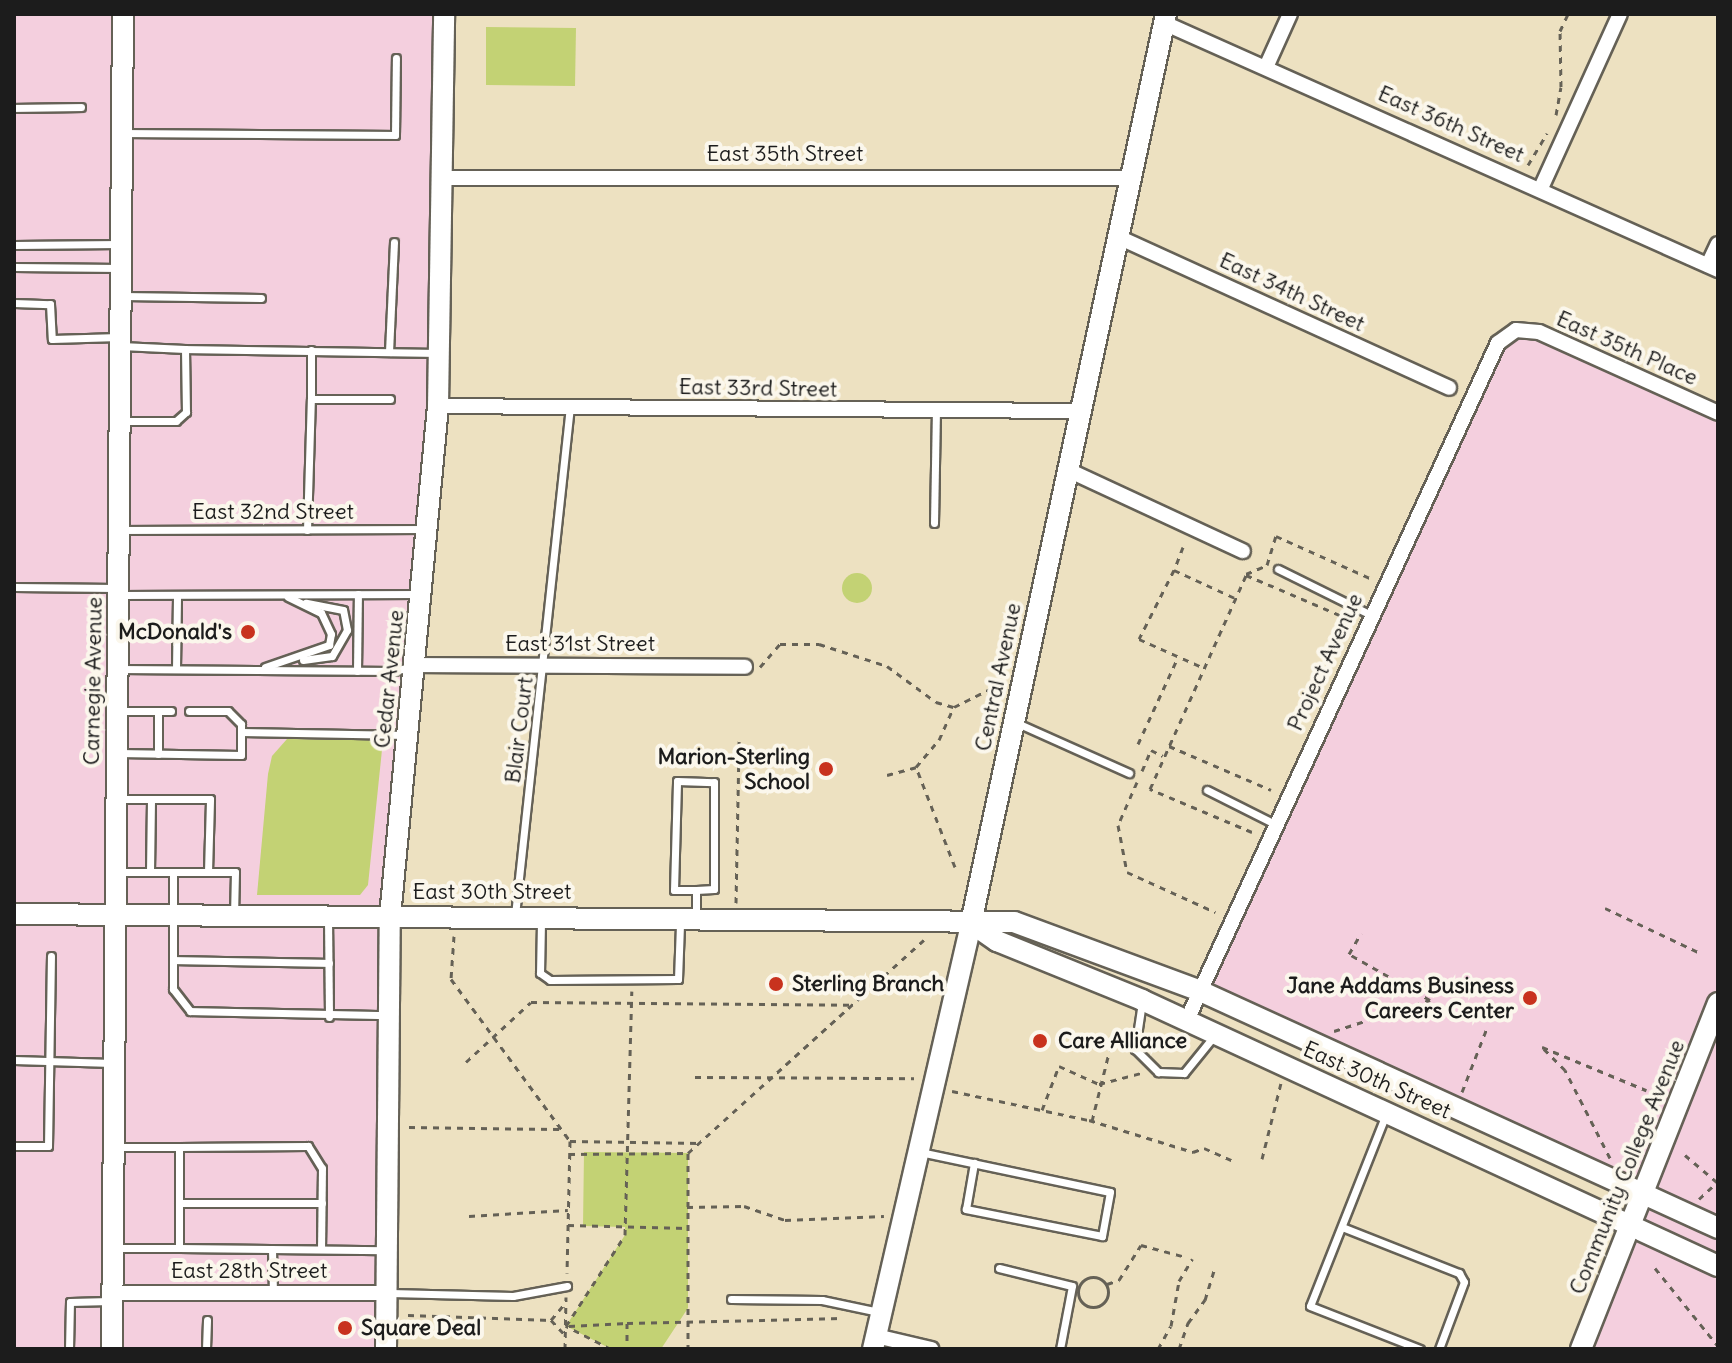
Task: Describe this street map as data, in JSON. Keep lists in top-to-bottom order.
{
  "streets": {
    "main road": [
      "Central Avenue",
      "Cedar Avenue",
      "Carnegie Avenue",
      "East 30th Street",
      "Community College Avenue"
    ],
    "street": [
      "East 36th Street",
      "East 35th Street",
      "East 34th Street",
      "East 35th Place",
      "East 33rd Street",
      "East 31st Street",
      "Project Avenue",
      "East 28th Street"
    ],
    "lane": ["East 32nd Street", "Blair Court"]
  },
  "crossings": [
    ["East 36th Street", "Central Avenue"],
    ["East 35th Street", "Central Avenue"],
    ["East 35th Street", "Cedar Avenue"],
    ["East 34th Street", "Central Avenue"],
    ["East 35th Place", "Project Avenue"],
    ["East 33rd Street", "Central Avenue"],
    ["East 33rd Street", "Cedar Avenue"],
    ["East 33rd Street", "Blair Court"],
    ["East 32nd Street", "Cedar Avenue"],
    ["East 32nd Street", "Carnegie Avenue"],
    ["East 31st Street", "Cedar Avenue"],
    ["East 31st Street", "Blair Court"],
    ["Project Avenue", "East 30th Street"],
    ["Central Avenue", "East 30th Street"],
    ["Cedar Avenue", "East 30th Street"],
    ["Cedar Avenue", "East 28th Street"],
    ["Carnegie Avenue", "East 30th Street"],
    ["Carnegie Avenue", "East 28th Street"],
    ["Blair Court", "East 30th Street"],
    ["East 30th Street", "Community College Avenue"]
  ],
  "places": [
    "McDonald's",
    "Marion-Sterling School",
    "Sterling Branch",
    "Jane Addams Business Careers Center",
    "Care Alliance",
    "Square Deal"
  ]
}
